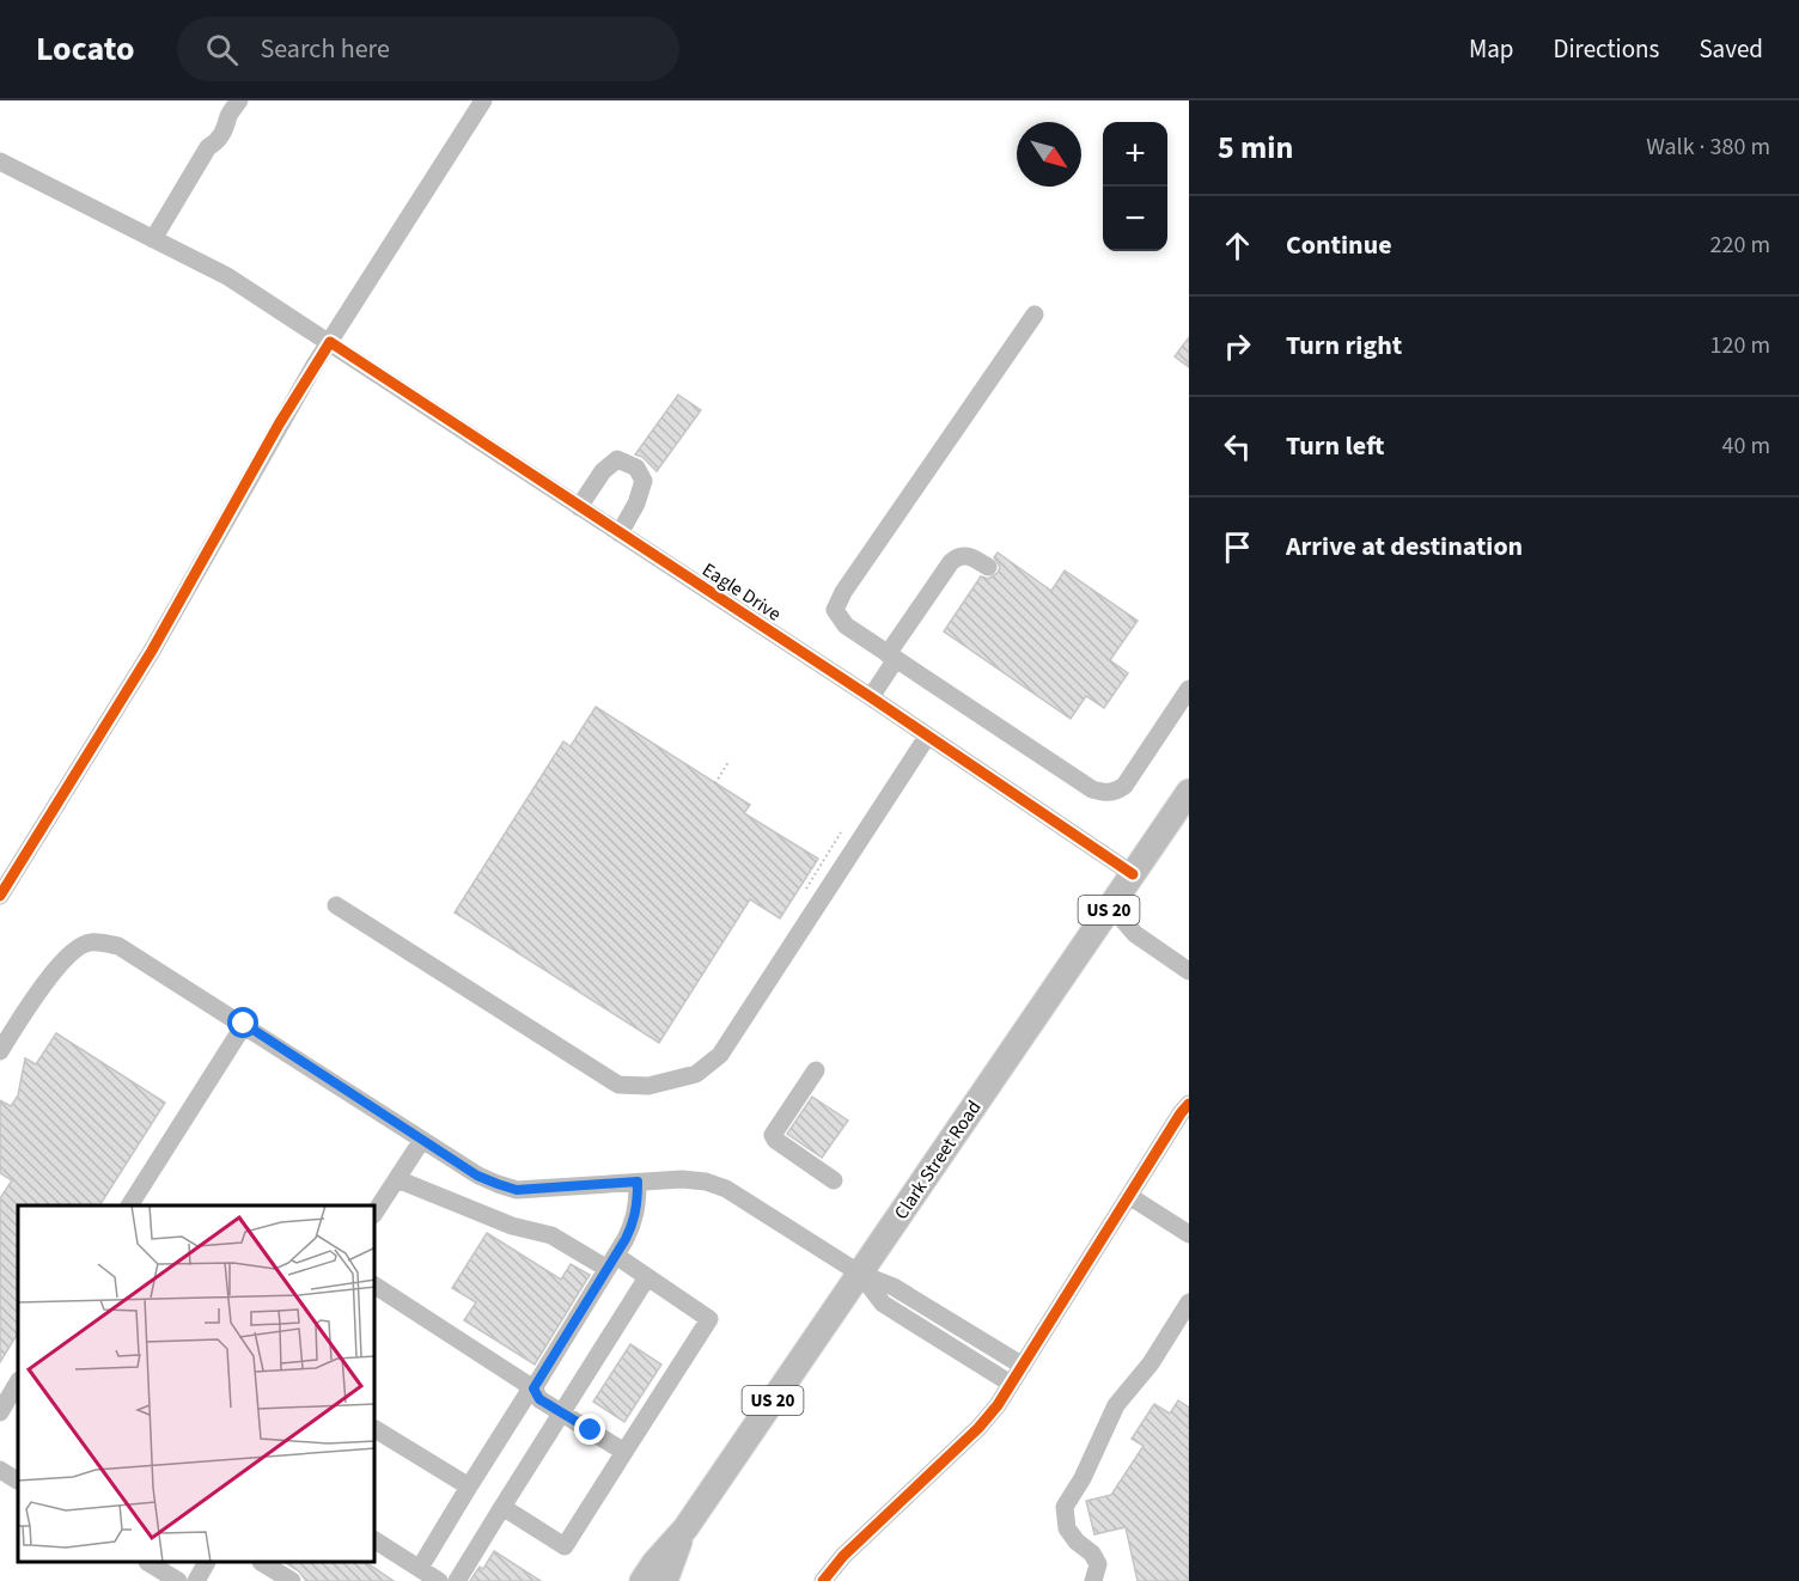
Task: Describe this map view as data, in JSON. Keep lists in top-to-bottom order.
{
  "streets": {
    "highway": ["US 20", "Clark Street Road"],
    "street": ["Eagle Drive"]
  },
  "crossings": [
    ["Eagle Drive", "Clark Street Road"]
  ],
  "north": "bottom right",
  "page": {
    "header": "Locato",
    "search": "Search here",
    "nav": ["Map", "Directions", "Saved"],
    "heading": ["5 min", "Walk · 380 m"],
    "map_buttons": ["+", "−"],
    "list": [
      ["Continue", "220 m"],
      ["Turn right", "120 m"],
      ["Turn left", "40 m"],
      "Arrive at destination"
    ]
  }
}
